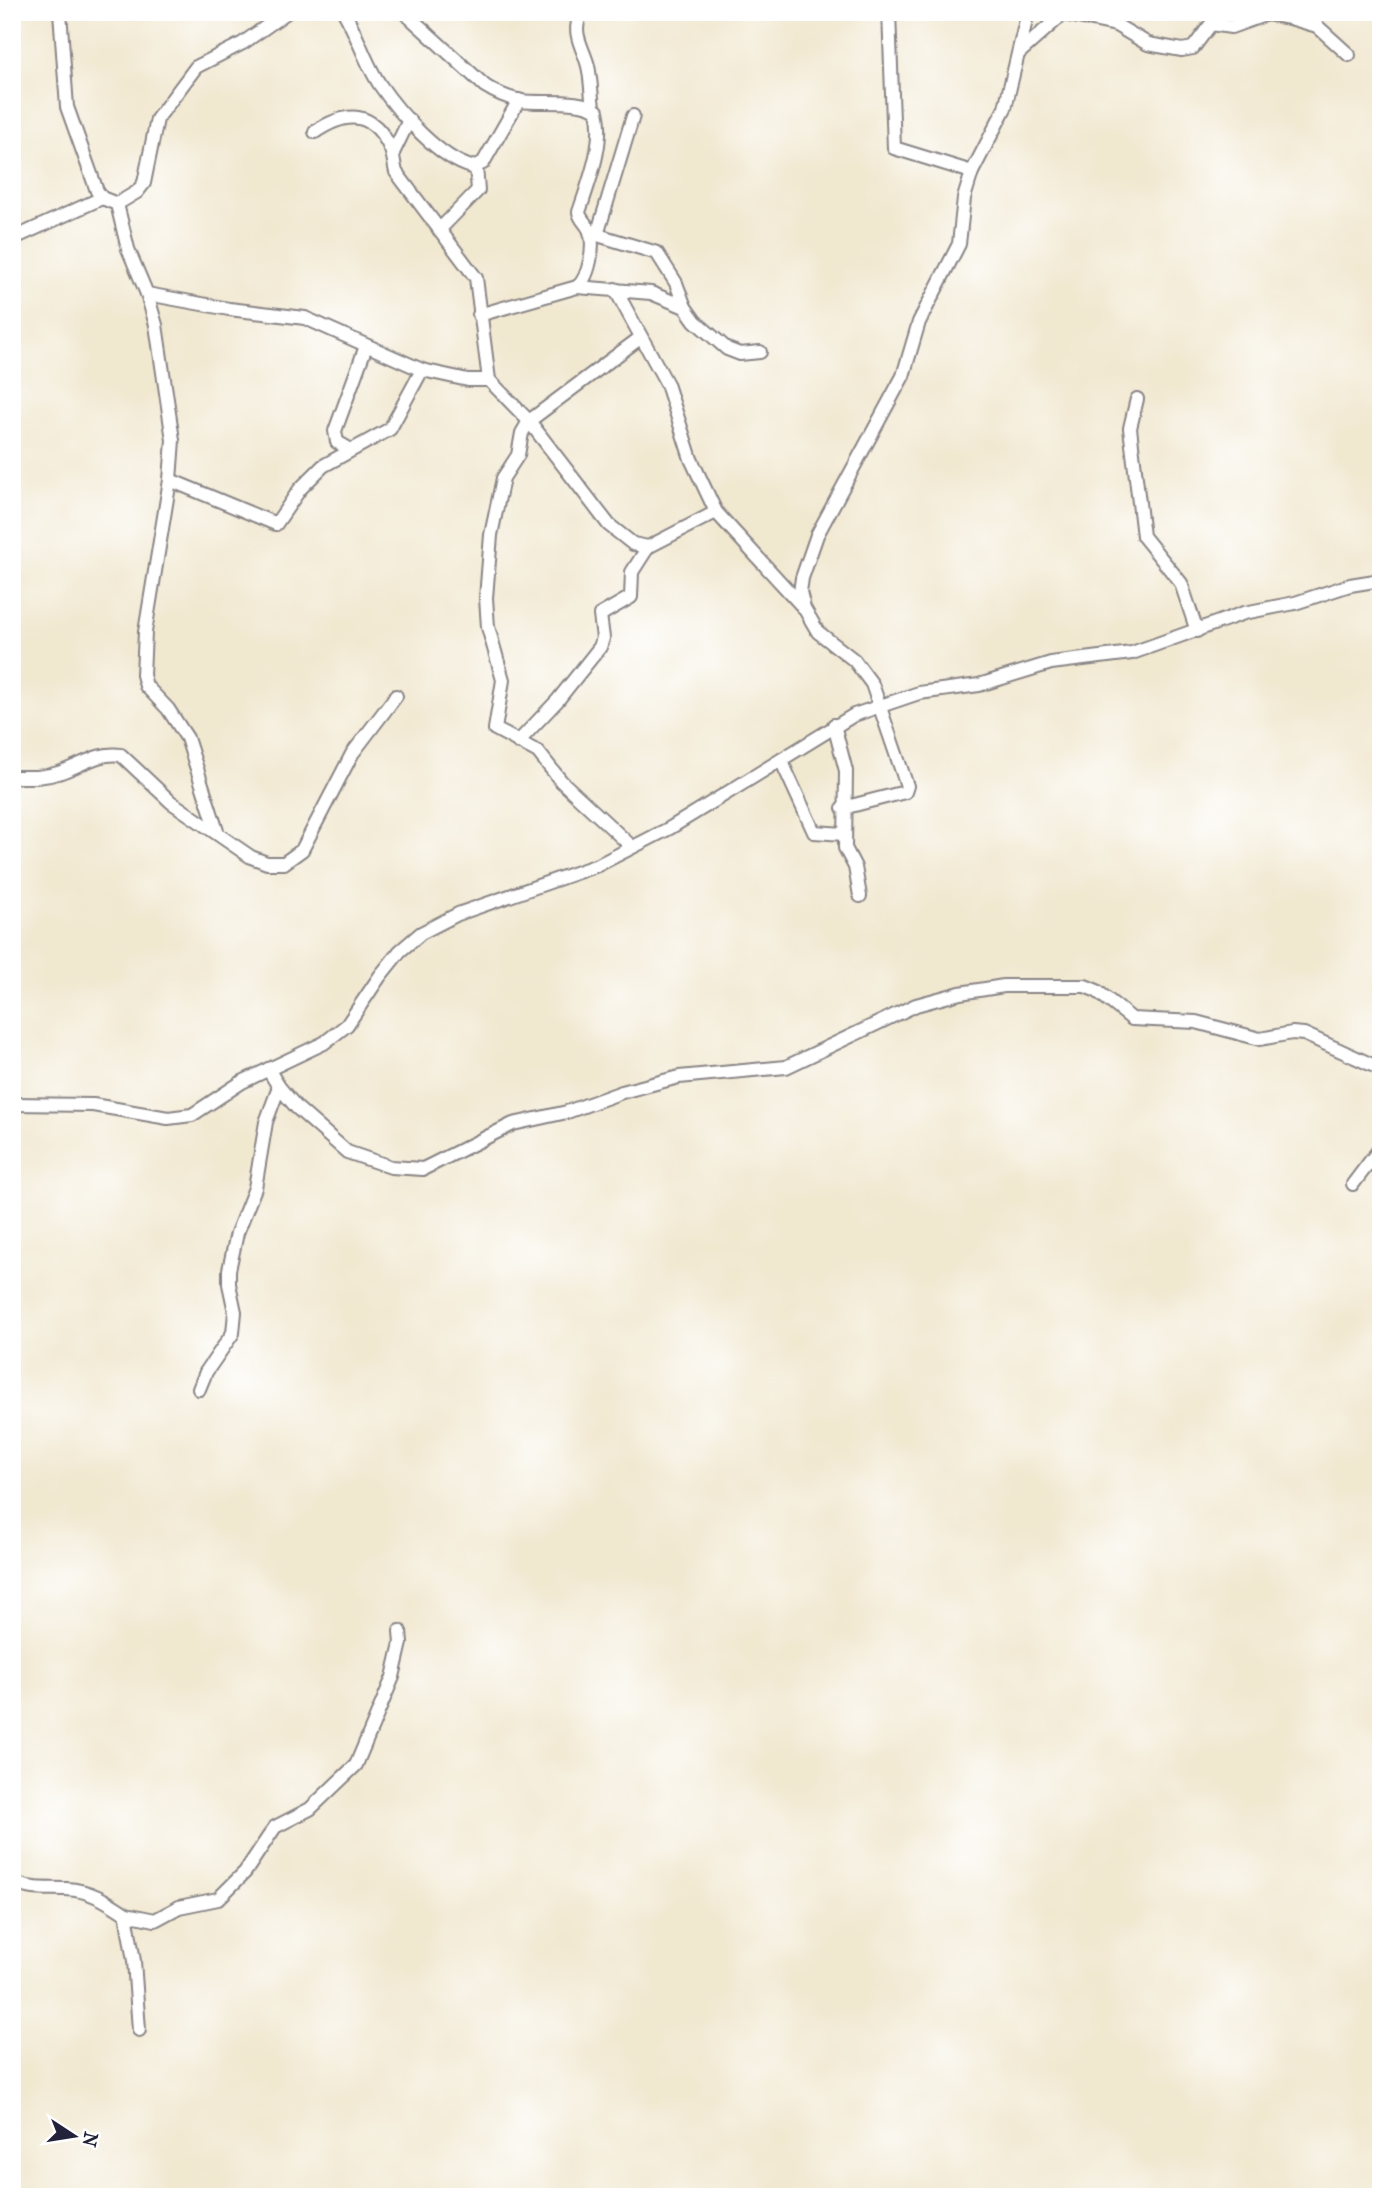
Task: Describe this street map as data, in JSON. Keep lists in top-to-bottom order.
{
  "north": "right"
}
